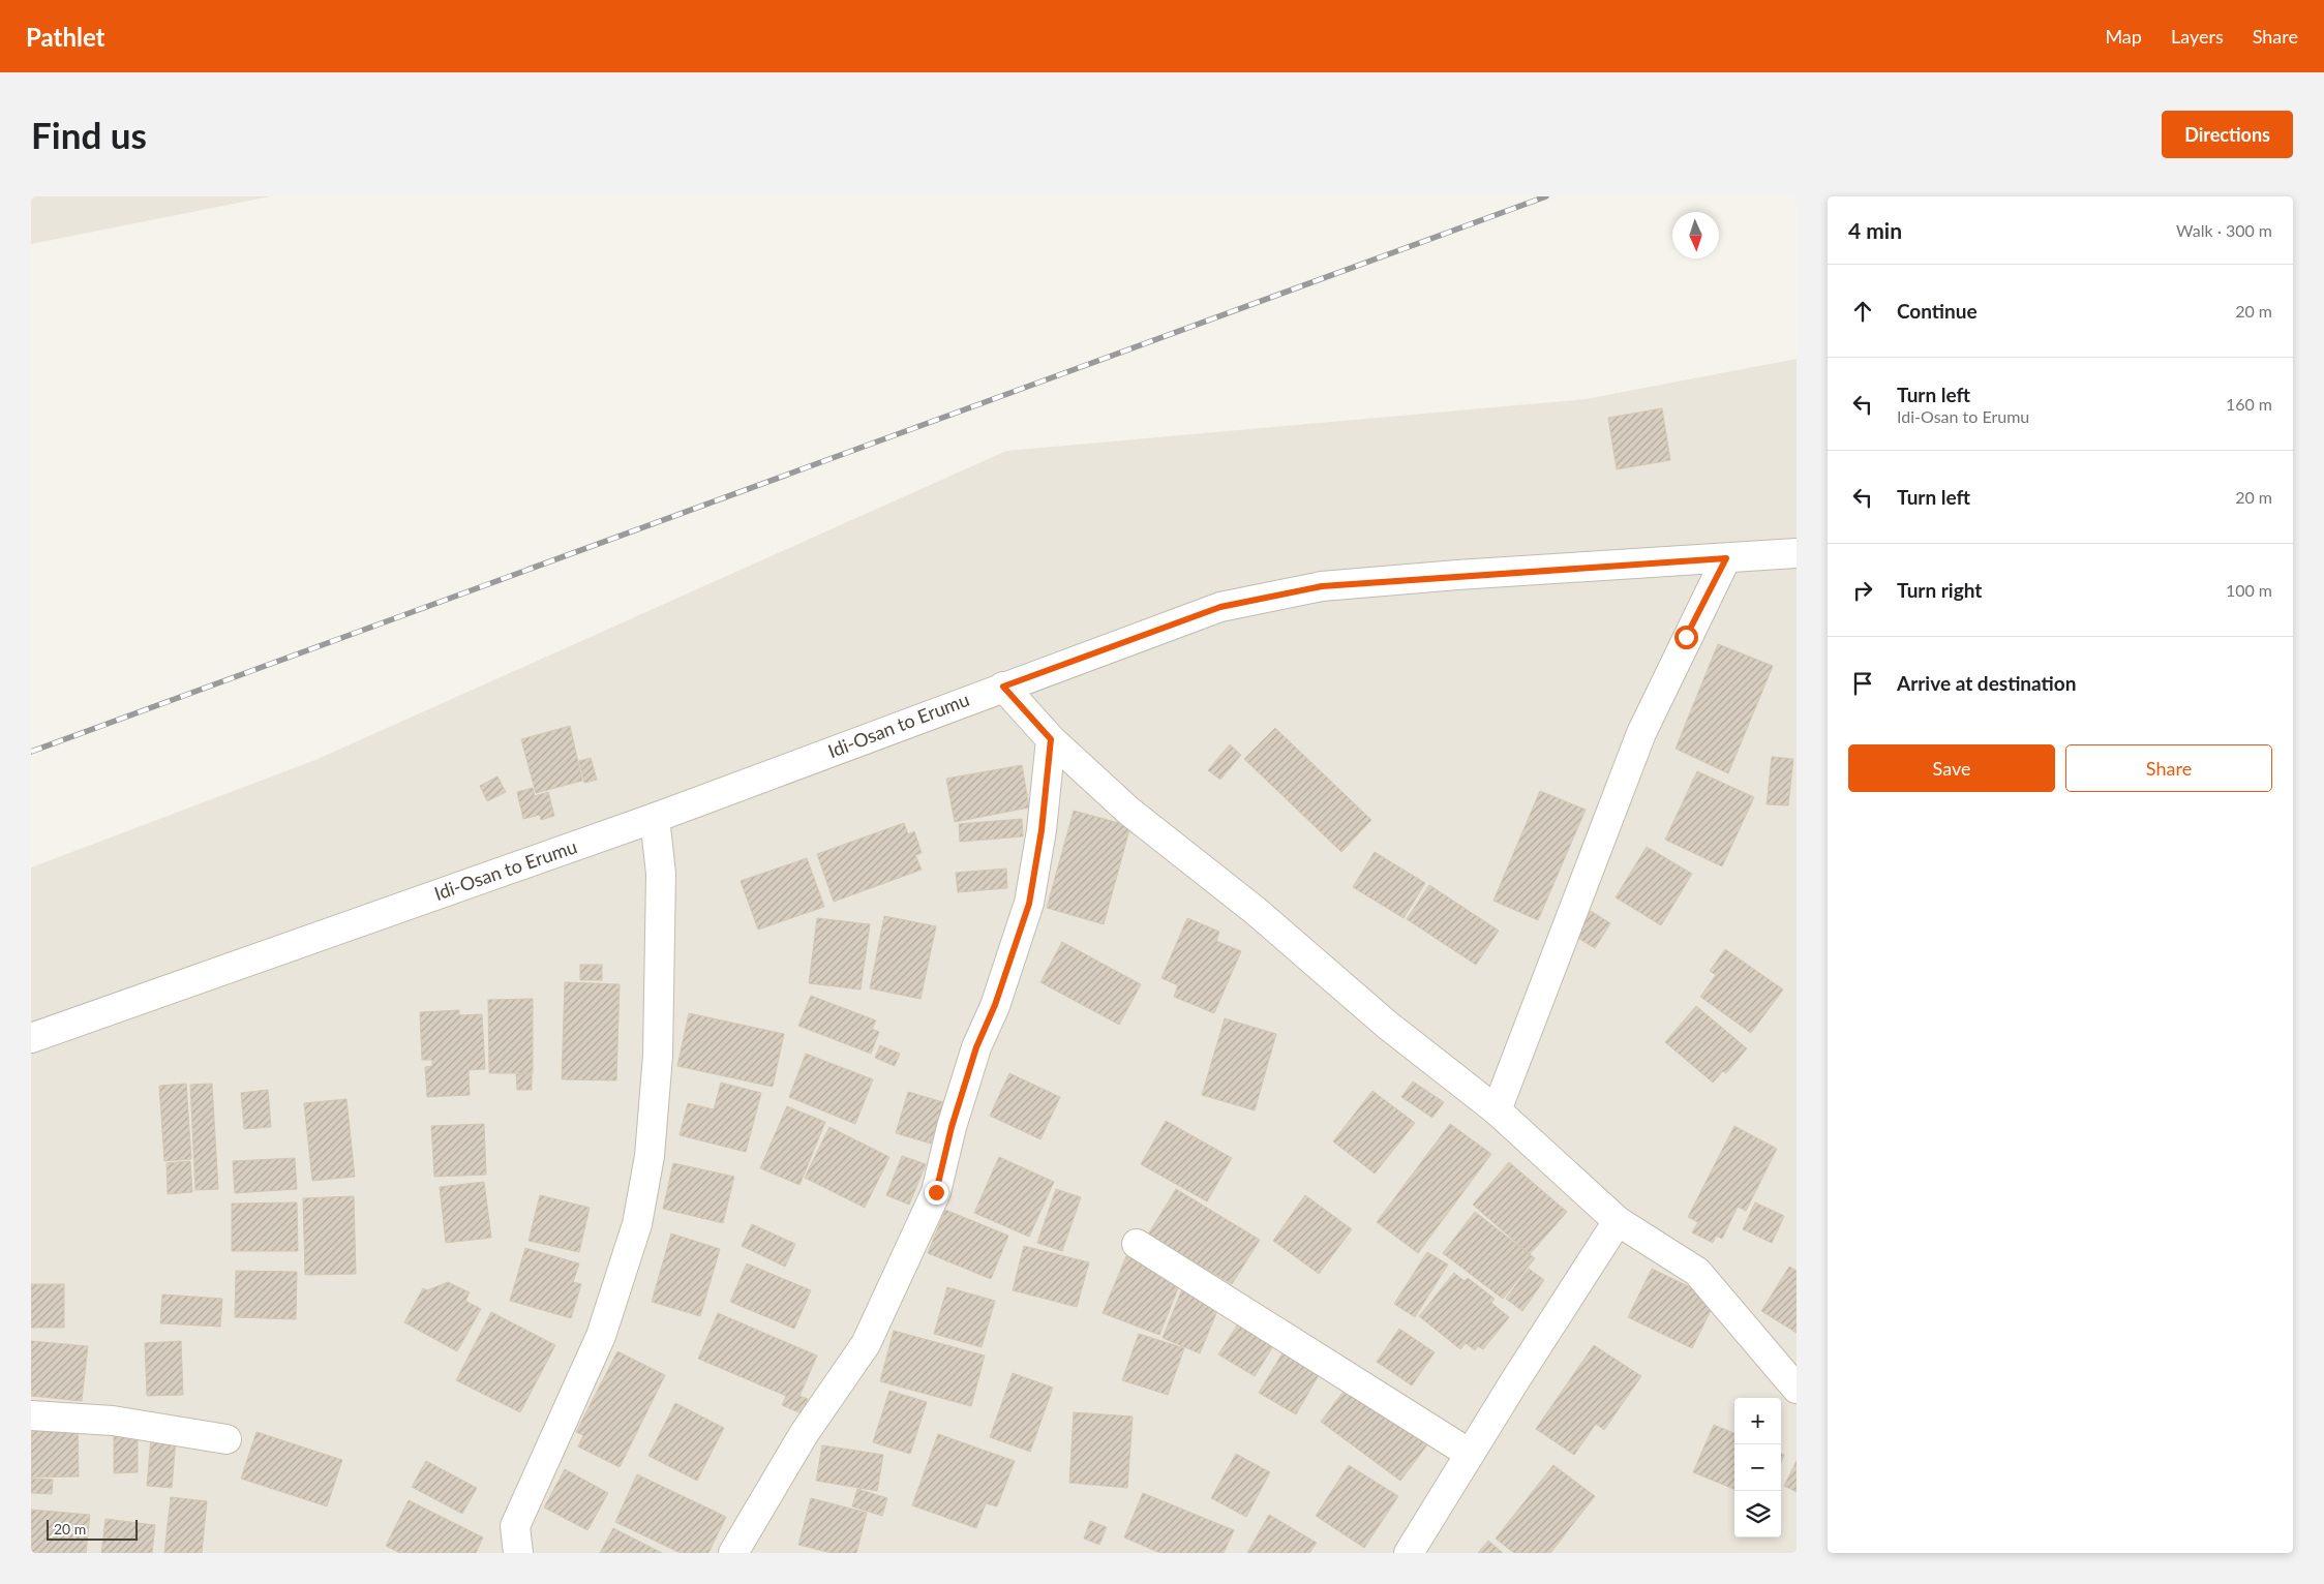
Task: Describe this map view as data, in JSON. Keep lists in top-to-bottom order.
{
  "streets": {
    "street": ["Idi-Osan to Erumu"]
  },
  "scale_bar": "20 m",
  "north": "bottom",
  "page": {
    "header": "Pathlet",
    "nav": ["Map", "Layers", "Share"],
    "buttons": [
      "Directions",
      ["Save", "Share"]
    ],
    "title": "Find us",
    "heading": ["4 min", "Walk · 300 m"],
    "list": [
      ["Continue", "20 m"],
      ["Turn left", "Idi-Osan to Erumu", "160 m"],
      ["Turn left", "20 m"],
      ["Turn right", "100 m"],
      "Arrive at destination"
    ],
    "map_buttons": ["+", "−"],
    "scale": "20 m"
  }
}
